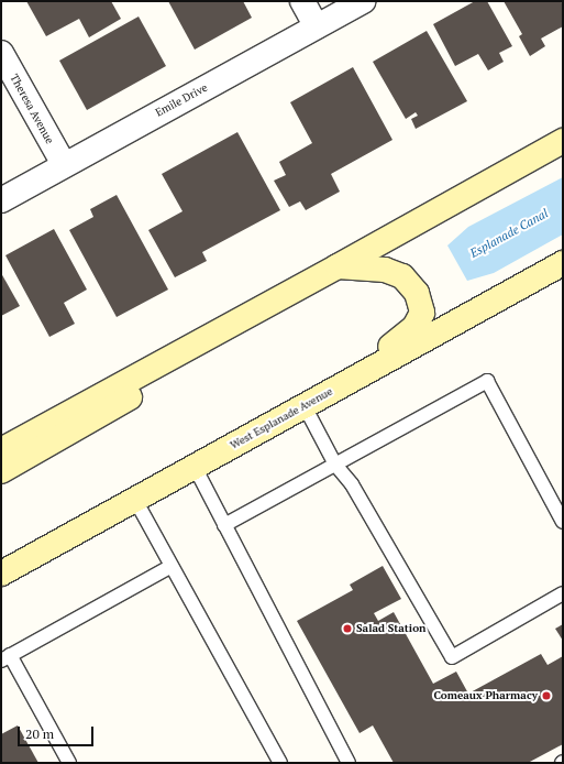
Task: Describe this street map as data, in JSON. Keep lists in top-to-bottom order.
{
  "streets": {
    "main road": ["West Esplanade Avenue"],
    "street": ["Emile Drive", "Theresa Avenue"]
  },
  "crossings": [
    ["Emile Drive", "Theresa Avenue"]
  ],
  "water": ["Esplanade Canal"],
  "places": ["Salad Station", "Comeaux Pharmacy"],
  "scale_bar": "20 m"
}
